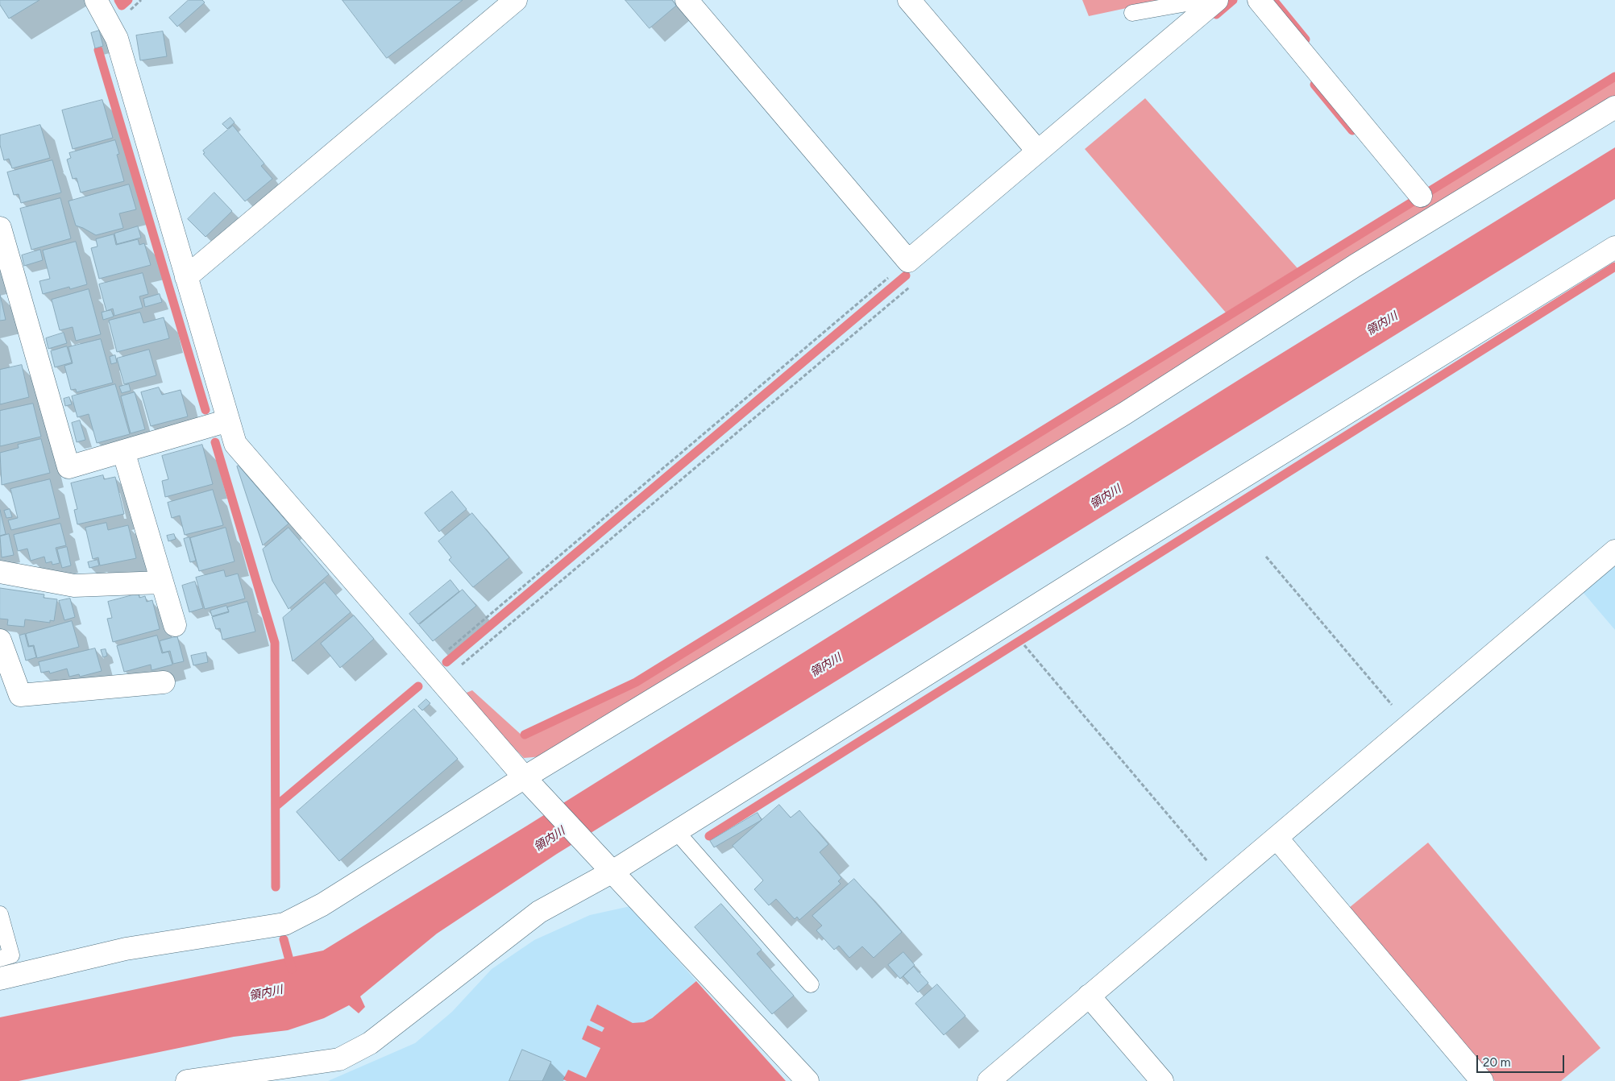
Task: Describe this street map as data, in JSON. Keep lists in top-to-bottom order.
{
  "water": ["領内川"],
  "scale_bar": "20 m"
}
